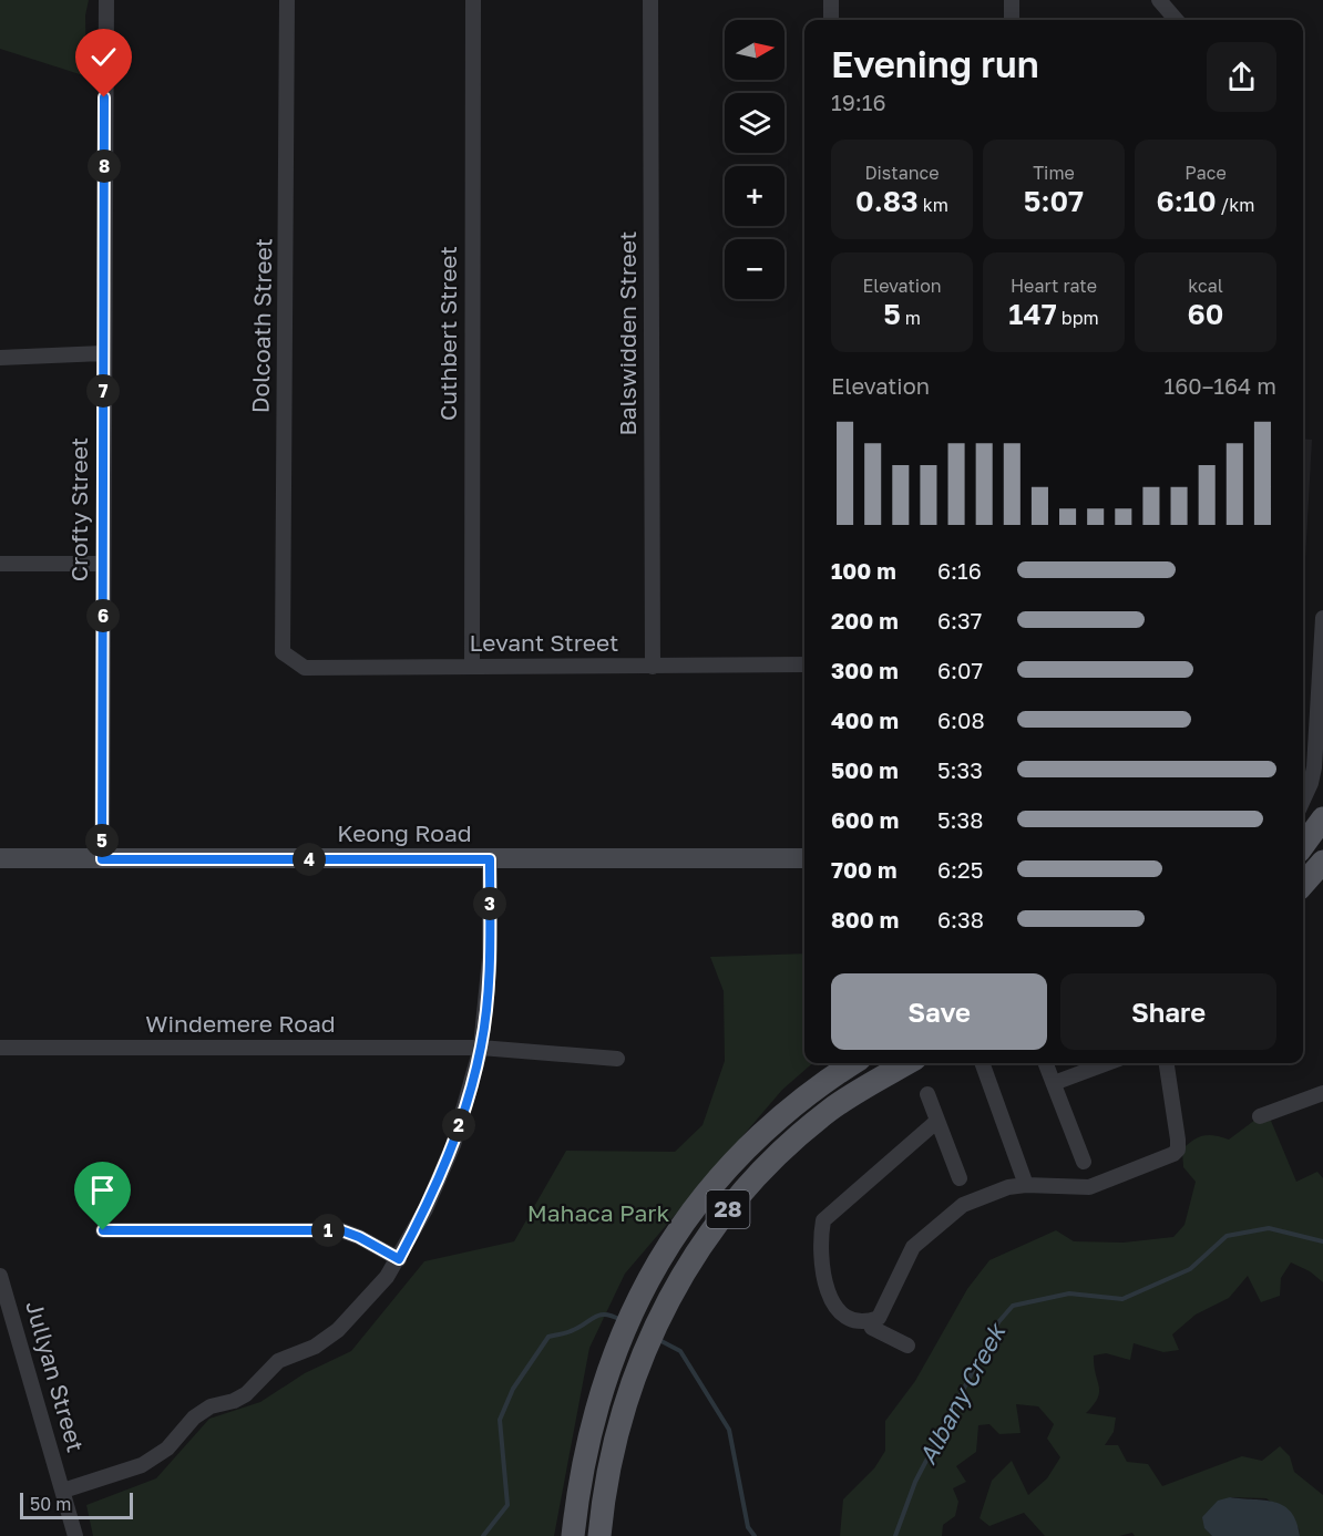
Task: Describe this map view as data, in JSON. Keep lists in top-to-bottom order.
{
  "streets": {
    "main road": ["28"],
    "street": [
      "Dolcoath Street",
      "Cuthbert Street",
      "Balswidden Street",
      "Crofty Street",
      "Levant Street",
      "Keong Road",
      "Windemere Road",
      "Jullyan Street"
    ]
  },
  "crossings": [
    ["Dolcoath Street", "Levant Street"],
    ["Cuthbert Street", "Levant Street"],
    ["Balswidden Street", "Levant Street"],
    ["Crofty Street", "Keong Road"]
  ],
  "water": ["Albany Creek"],
  "parks": ["Mahaca Park"],
  "scale_bar": "50 m",
  "north": "right",
  "page": {
    "map_buttons": ["+", "−"],
    "heading": ["Evening run", "19:16"],
    "stats": [
      ["Distance", "0.83 km"],
      ["Time", "5:07"],
      ["Pace", "6:10 /km"],
      ["Elevation", "5 m"],
      ["Heart rate", "147 bpm"],
      ["kcal", "60"]
    ],
    "pins": [
      "8",
      "7",
      "6",
      "5",
      "4",
      "3",
      "2",
      "1"
    ],
    "chart": ["Elevation", "160–164 m"],
    "list": [
      {
        "name": "100 m",
        "note": "6:16"
      },
      {
        "name": "200 m",
        "note": "6:37"
      },
      {
        "name": "300 m",
        "note": "6:07"
      },
      {
        "name": "400 m",
        "note": "6:08"
      },
      {
        "name": "500 m",
        "note": "5:33"
      },
      {
        "name": "600 m",
        "note": "5:38"
      },
      {
        "name": "700 m",
        "note": "6:25"
      },
      {
        "name": "800 m",
        "note": "6:38"
      }
    ],
    "buttons": ["Save", "Share"],
    "scale": "50 m"
  }
}
